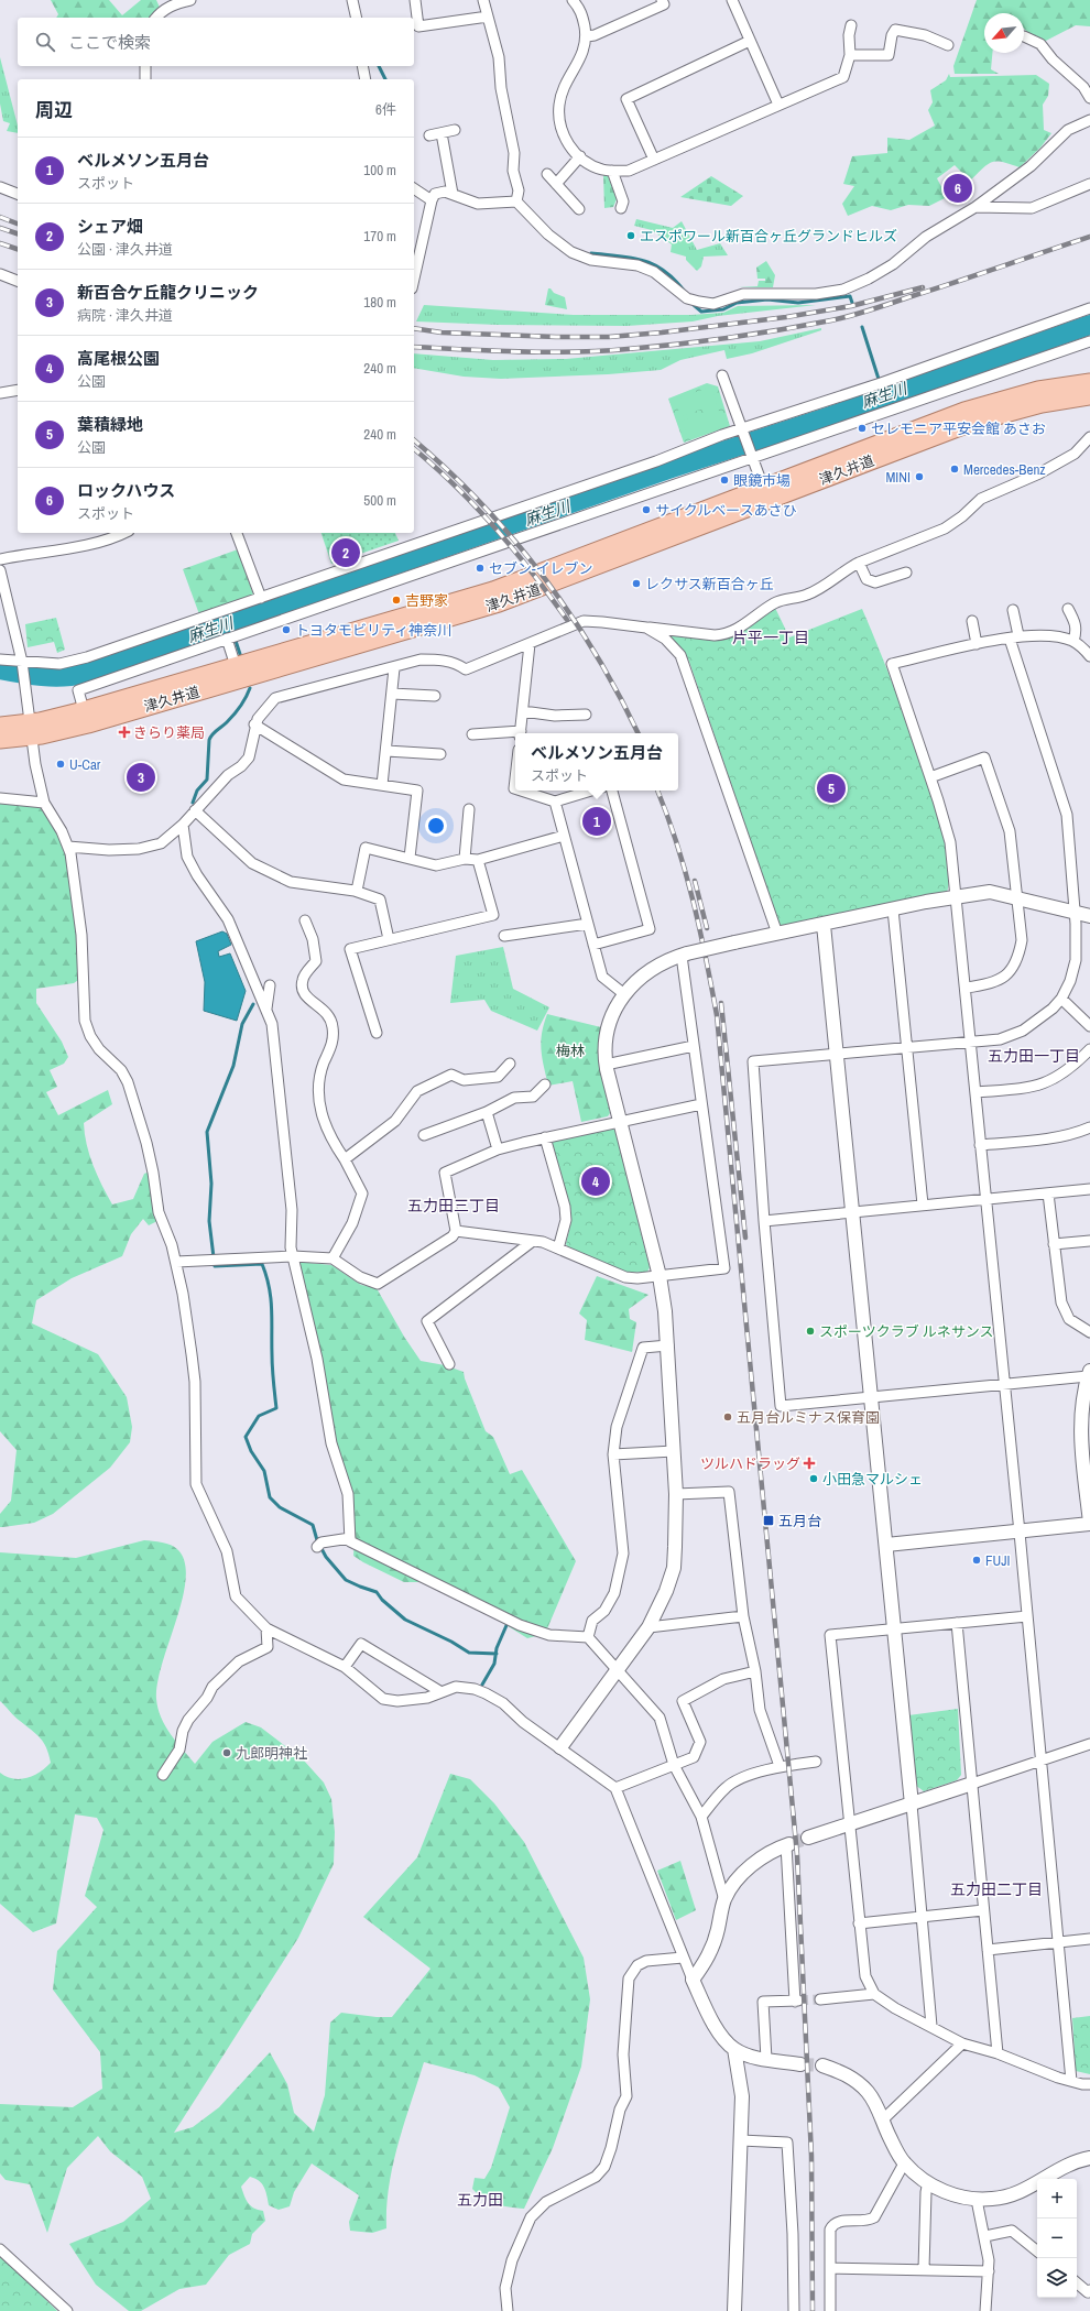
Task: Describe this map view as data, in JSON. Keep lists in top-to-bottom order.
{
  "streets": {
    "main road": ["津久井道"]
  },
  "districts": [
    "片平一丁目",
    "五力田一丁目",
    "五力田三丁目",
    "五力田二丁目",
    "五力田"
  ],
  "water": ["麻生川"],
  "parks": ["梅林"],
  "places": {
    "other": [
      "エスポワール新百合ヶ丘グランドヒルズ",
      "セレモニア平安会館 あさお",
      "Mercedes-Benz",
      "MINI",
      "眼鏡市場",
      "サイクルベースあさひ",
      "セブン-イレブン",
      "レクサス新百合ヶ丘",
      "吉野家",
      "トヨタモビリティ神奈川",
      "U-Car",
      "スポーツクラブ ルネサンス",
      "五月台ルミナス保育園",
      "小田急マルシェ",
      "FUJI",
      "九郎明神社"
    ],
    "health": ["きらり薬局", "ツルハドラッグ"],
    "transit": ["五月台"]
  },
  "north": "bottom left",
  "page": {
    "search": "ここで検索",
    "heading": ["周辺", "6件"],
    "list": [
      {
        "mark": "1",
        "name": "ベルメソン五月台",
        "note": "スポット",
        "value": "100 m"
      },
      {
        "mark": "2",
        "name": "シェア畑",
        "note": "公園 · 津久井道",
        "value": "170 m"
      },
      {
        "mark": "3",
        "name": "新百合ケ丘龍クリニック",
        "note": "病院 · 津久井道",
        "value": "180 m"
      },
      {
        "mark": "4",
        "name": "高尾根公園",
        "note": "公園",
        "value": "240 m"
      },
      {
        "mark": "5",
        "name": "葉積緑地",
        "note": "公園",
        "value": "240 m"
      },
      {
        "mark": "6",
        "name": "ロックハウス",
        "note": "スポット",
        "value": "500 m"
      }
    ],
    "pins": [
      "6",
      "2",
      "3",
      "5",
      "1",
      "4"
    ],
    "popup": ["ベルメソン五月台", "スポット"],
    "map_buttons": ["+", "−"]
  }
}
